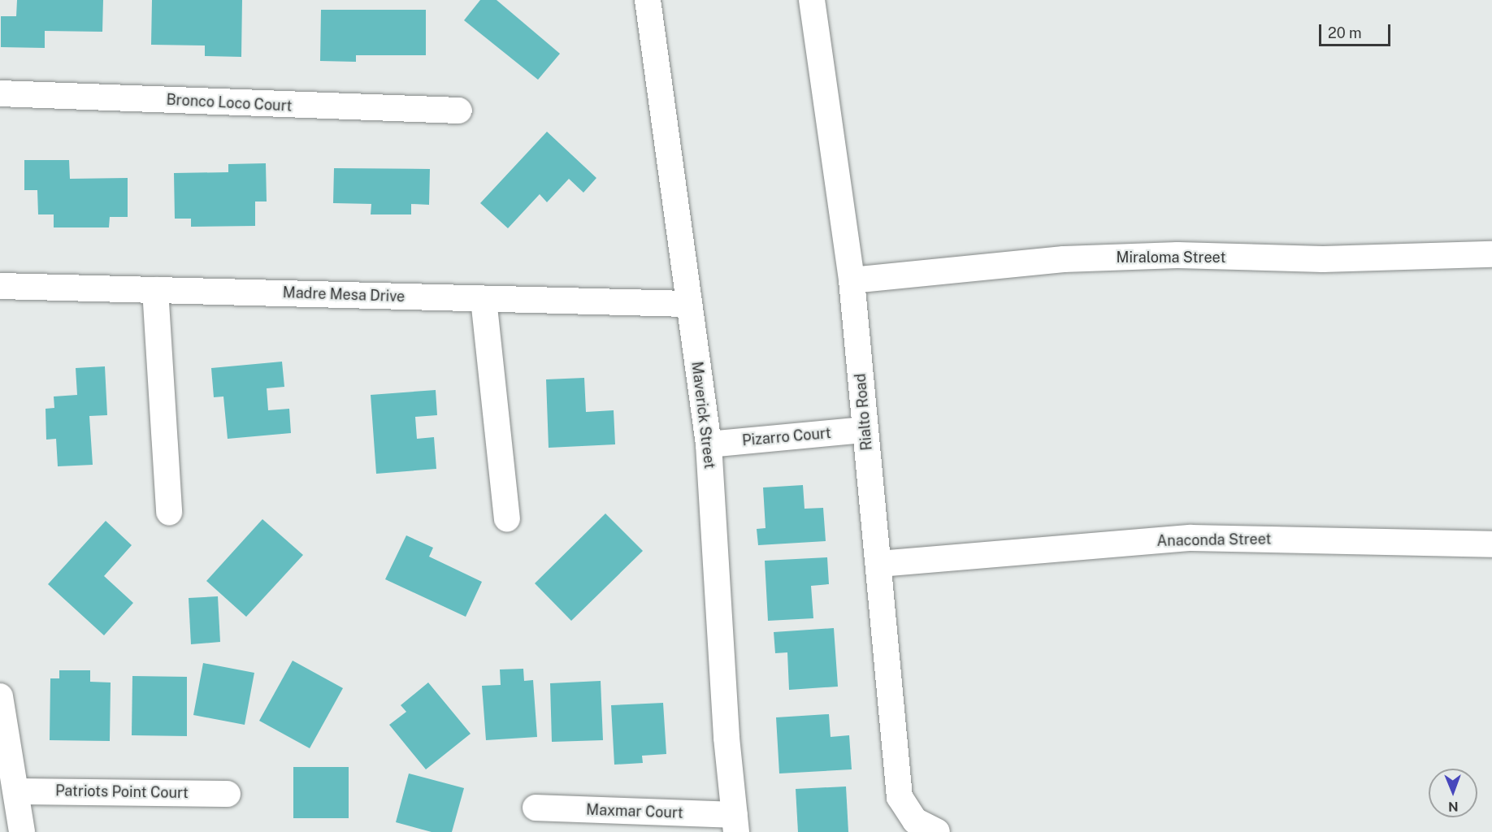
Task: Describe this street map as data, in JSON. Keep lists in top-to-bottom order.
{
  "streets": {
    "street": [
      "Bronco Loco Court",
      "Miraloma Street",
      "Madre Mesa Drive",
      "Rialto Road",
      "Maverick Street",
      "Pizarro Court",
      "Anaconda Street",
      "Patriots Point Court",
      "Maxmar Court"
    ]
  },
  "crossings": [
    ["Miraloma Street", "Rialto Road"],
    ["Madre Mesa Drive", "Maverick Street"],
    ["Rialto Road", "Pizarro Court"],
    ["Rialto Road", "Anaconda Street"],
    ["Maverick Street", "Pizarro Court"],
    ["Maverick Street", "Maxmar Court"]
  ],
  "scale_bar": "20 m",
  "north": "bottom"
}
